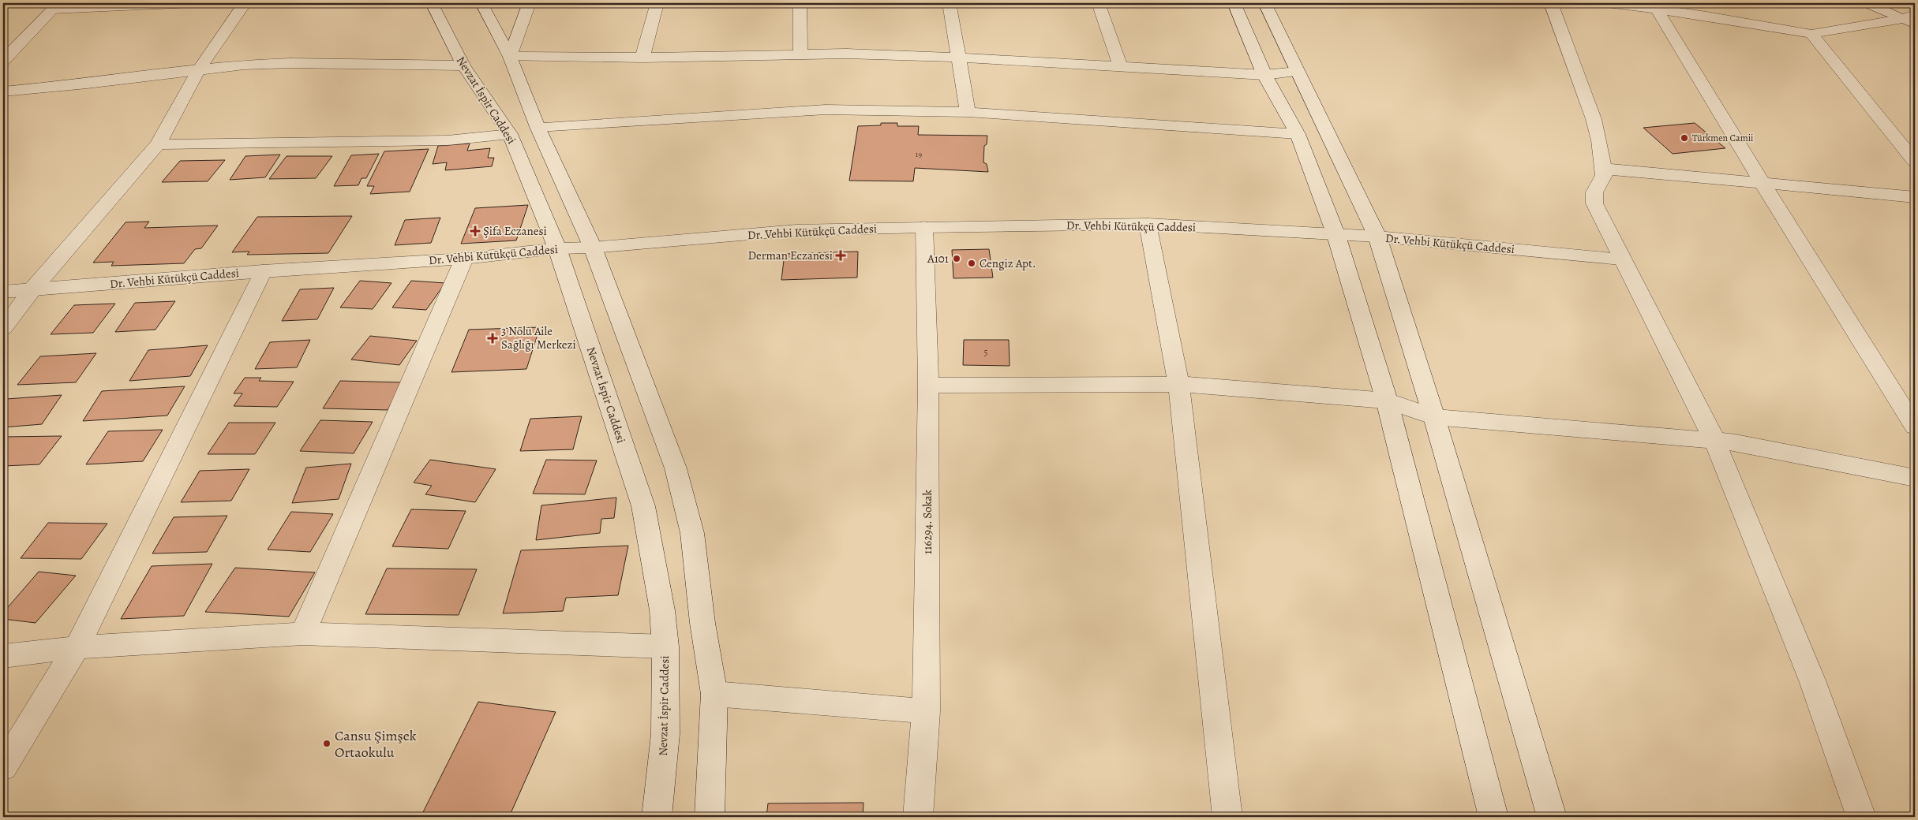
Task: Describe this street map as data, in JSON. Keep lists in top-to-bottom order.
{
  "streets": {
    "street": ["Nevzat İspir Caddesi", "Dr. Vehbi Kütükçü Caddesi", "116294. Sokak"]
  },
  "crossings": [
    ["Nevzat İspir Caddesi", "Dr. Vehbi Kütükçü Caddesi"],
    ["Dr. Vehbi Kütükçü Caddesi", "116294. Sokak"]
  ],
  "places": {
    "other": [
      "Türkmen Camii",
      "A101",
      "Cengiz Apt.",
      "Cansu Şimşek Ortaokulu"
    ],
    "health": ["Şifa Eczanesi", "Derman Eczanesi", "3 Nolu Aile Sağlığı Merkezi"]
  },
  "house_numbers": ["19", "5"]
}
